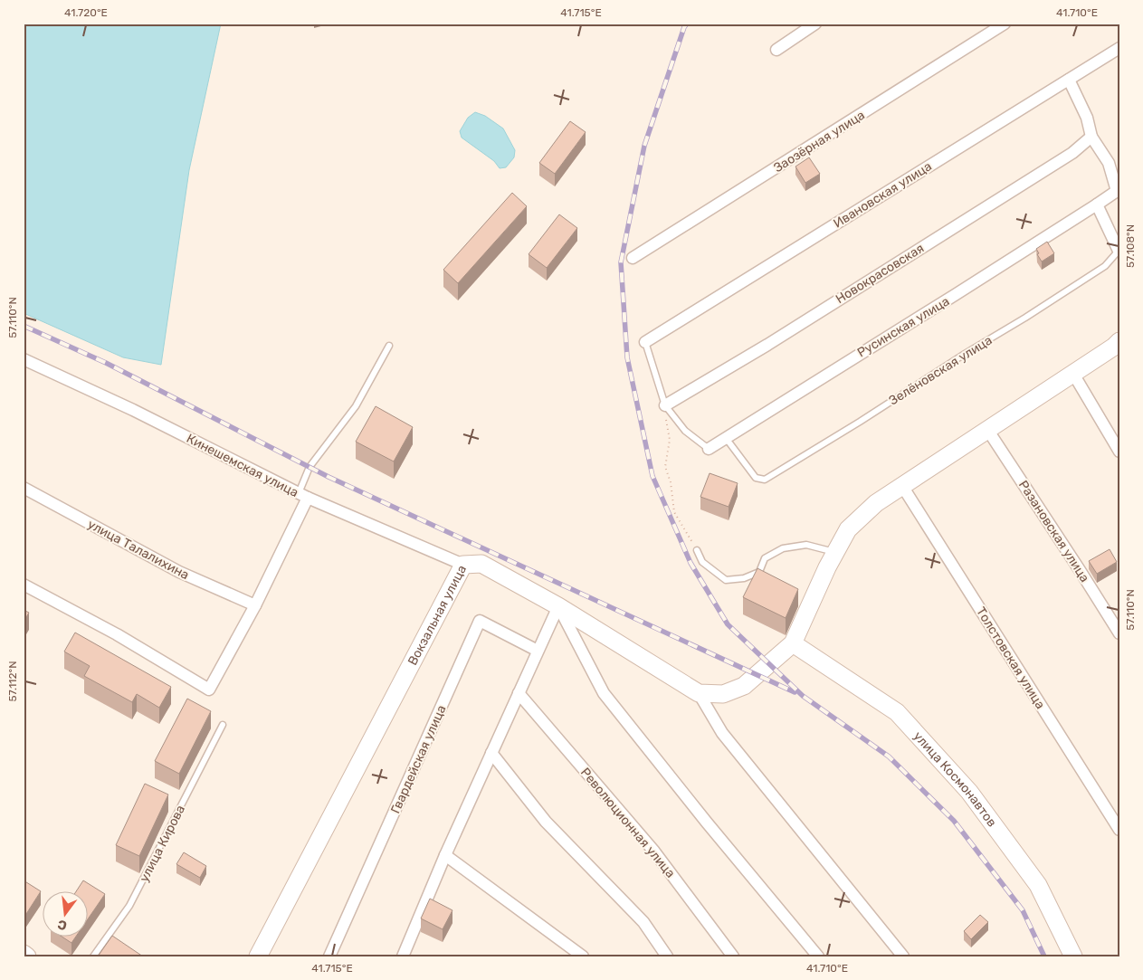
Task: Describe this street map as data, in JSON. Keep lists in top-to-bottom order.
{
  "streets": {
    "main road": ["Вокзальная улица", "улица Космонавтов"],
    "street": [
      "Заозёрная улица",
      "Ивановская улица",
      "Новокрасовская",
      "Русинская улица",
      "Кинешемская улица",
      "Разановская улица",
      "улица Талалихина",
      "Толстовская улица",
      "Гвардейская улица",
      "Революционная улица"
    ],
    "lane": ["Зелёновская улица", "улица Кирова"]
  },
  "crossings": [
    ["Новокрасовская", "Русинская улица"],
    ["Русинская улица", "Зелёновская улица"],
    ["Кинешемская улица", "Вокзальная улица"],
    ["Вокзальная улица", "улица Космонавтов"]
  ],
  "north": "bottom",
  "coordinates": [
    "41.720°E",
    "41.715°E",
    "41.710°E",
    "57.108°N",
    "57.110°N",
    "57.112°N"
  ]
}
